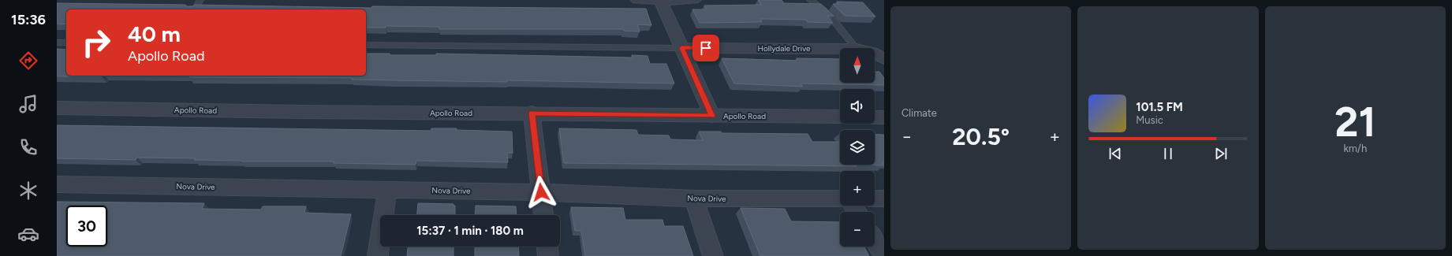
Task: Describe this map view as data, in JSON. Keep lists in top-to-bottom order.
{
  "streets": {
    "street": ["Hollydale Drive", "Apollo Road", "Nova Drive"]
  },
  "north": "top",
  "page": {
    "tabs": "15:36",
    "tile": [
      "Climate",
      ["21", "km/h"]
    ],
    "turn": ["40 m", "Apollo Road"],
    "map_buttons": ["+", "−"],
    "song": ["101.5 FM", "Music"],
    "heat": ["−", "20.5°", "+"],
    "limit": "30",
    "trip": "15:37 · 1 min · 180 m"
  }
}
